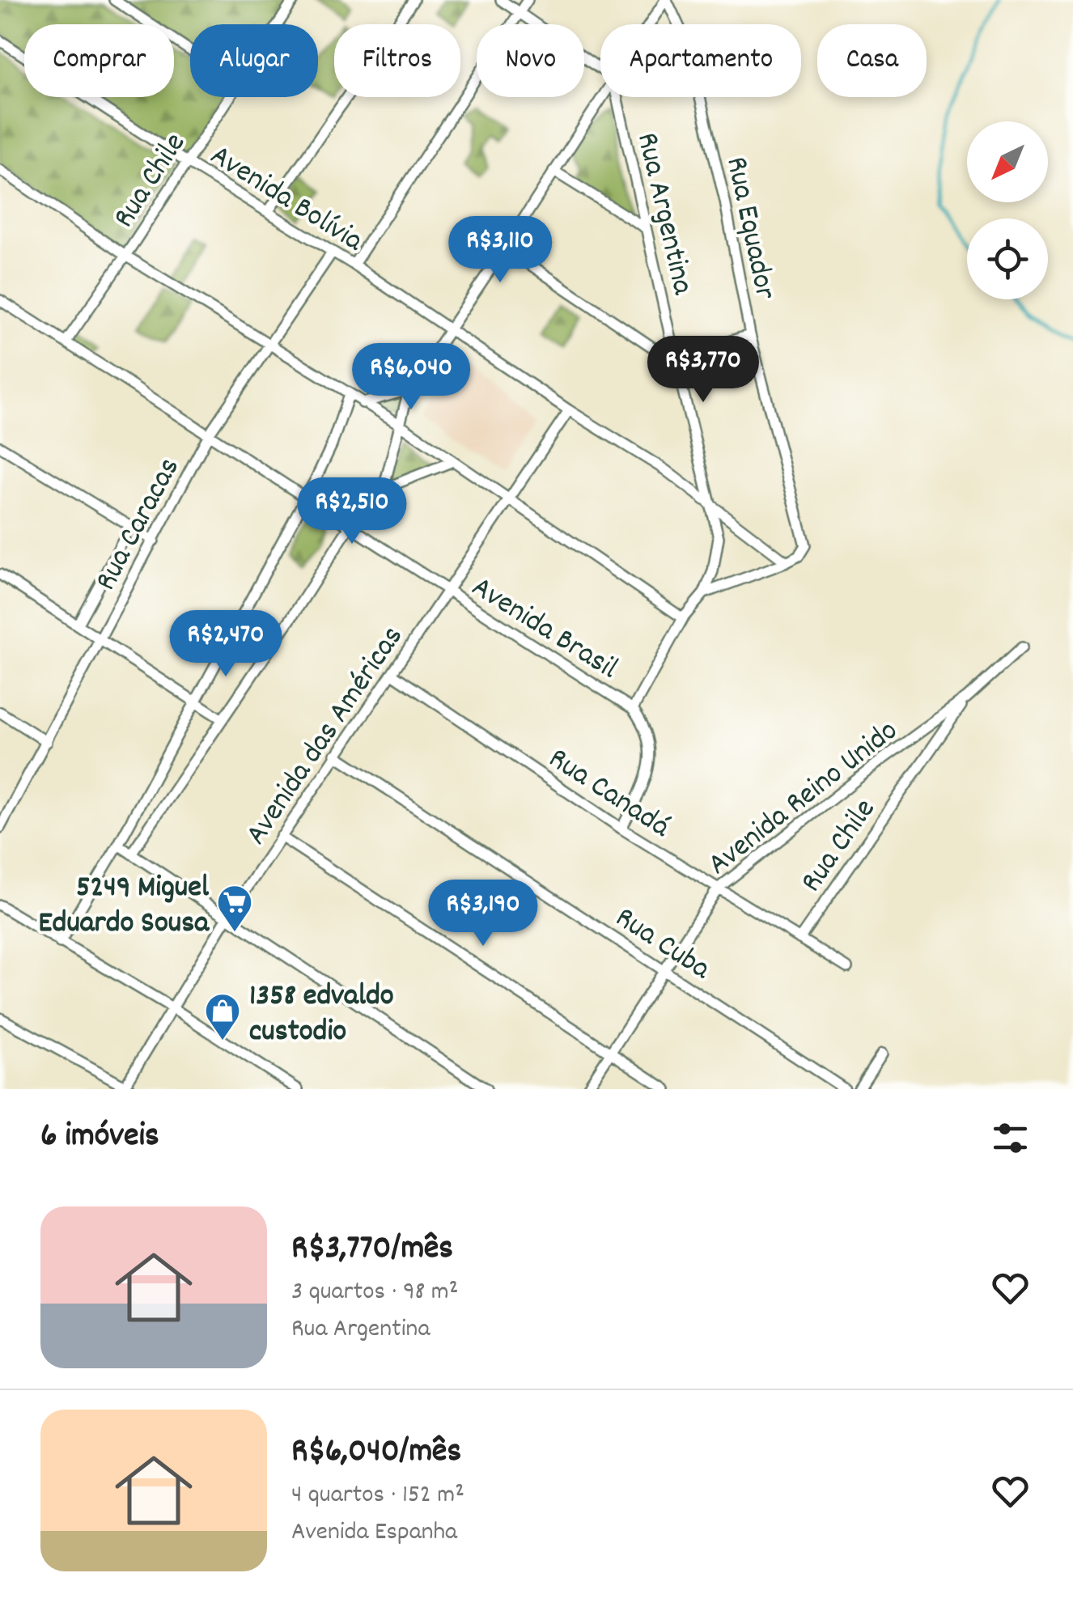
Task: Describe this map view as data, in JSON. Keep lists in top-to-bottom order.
{
  "streets": {
    "street": [
      "Rua Chile",
      "Avenida Bolívia",
      "Rua Argentina",
      "Rua Equador",
      "Rua Caracas",
      "Avenida Brasil",
      "Avenida das Américas",
      "Rua Canadá",
      "Avenida Reino Unido",
      "Rua Cuba"
    ]
  },
  "crossings": [
    ["Rua Chile", "Avenida Bolívia"],
    ["Rua Chile", "Avenida Brasil"],
    ["Rua Chile", "Rua Canadá"],
    ["Rua Chile", "Avenida Reino Unido"],
    ["Avenida Bolívia", "Rua Argentina"],
    ["Avenida Bolívia", "Rua Equador"],
    ["Avenida Bolívia", "Rua Caracas"],
    ["Avenida Bolívia", "Avenida das Américas"],
    ["Rua Argentina", "Avenida Brasil"],
    ["Rua Caracas", "Avenida Brasil"],
    ["Avenida Brasil", "Avenida das Américas"],
    ["Avenida Brasil", "Rua Canadá"],
    ["Avenida das Américas", "Rua Canadá"],
    ["Avenida das Américas", "Rua Cuba"],
    ["Rua Canadá", "Avenida Reino Unido"],
    ["Avenida Reino Unido", "Rua Cuba"]
  ],
  "places": {
    "supermarket": ["5249 Miguel Eduardo Sousa"],
    "shop": ["1358 edvaldo custodio"]
  },
  "north": "bottom left",
  "page": {
    "chip": [
      "Comprar",
      "Alugar",
      "Filtros",
      "Novo",
      "Apartamento",
      "Casa"
    ],
    "price": [
      "R$3,110",
      "R$3,770",
      "R$6,040",
      "R$2,510",
      "R$2,470",
      "R$3,190"
    ],
    "heading": "6 imóveis",
    "list": [
      {
        "name": "R$3,770/mês",
        "note": "3 quartos · 98 m² · Rua Argentina"
      },
      {
        "name": "R$6,040/mês",
        "note": "4 quartos · 152 m² · Avenida Espanha"
      }
    ]
  }
}
